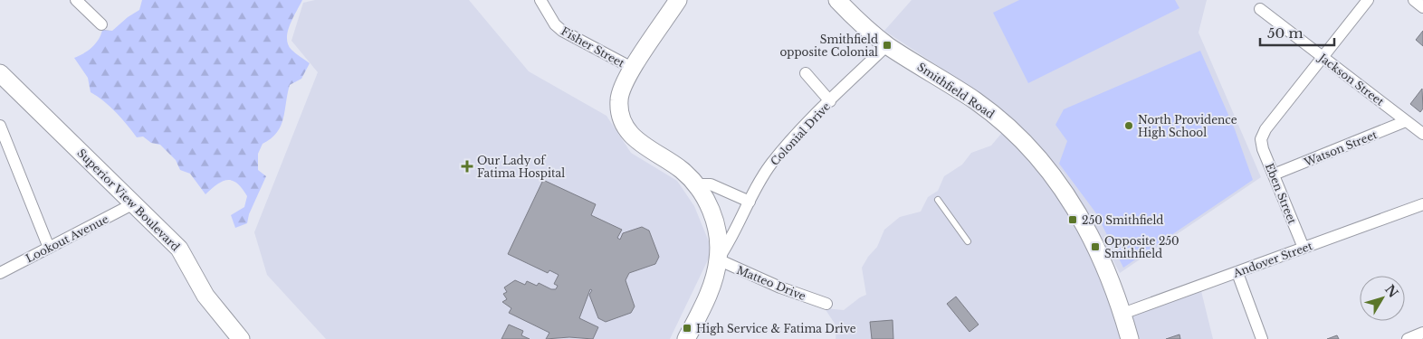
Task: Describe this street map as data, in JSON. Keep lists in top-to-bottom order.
{
  "streets": {
    "main road": ["Smithfield Road", "Superior View Boulevard"],
    "street": [
      "Fisher Street",
      "Jackson Street",
      "Colonial Drive",
      "Watson Street",
      "Eben Street",
      "Lookout Avenue",
      "Andover Street",
      "Matteo Drive"
    ]
  },
  "crossings": [
    ["Jackson Street", "Watson Street"],
    ["Jackson Street", "Eben Street"],
    ["Smithfield Road", "Colonial Drive"],
    ["Smithfield Road", "Andover Street"],
    ["Colonial Drive", "Matteo Drive"],
    ["Watson Street", "Eben Street"],
    ["Eben Street", "Andover Street"],
    ["Superior View Boulevard", "Lookout Avenue"]
  ],
  "places": {
    "transit": [
      "Smithfield opposite Colonial",
      "250 Smithfield",
      "Opposite 250 Smithfield",
      "High Service & Fatima Drive"
    ],
    "other": ["North Providence High School"],
    "health": ["Our Lady of Fatima Hospital"]
  },
  "scale_bar": "50 m",
  "north": "top right"
}
